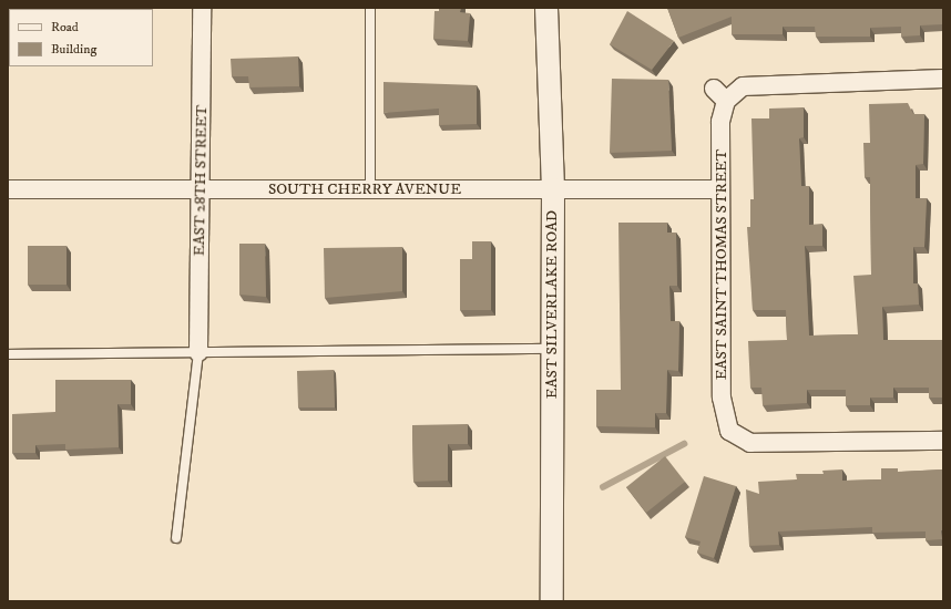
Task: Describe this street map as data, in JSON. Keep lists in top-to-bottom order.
{
  "streets": {
    "street": [
      "EAST 28TH STREET",
      "SOUTH CHERRY AVENUE",
      "EAST SAINT THOMAS STREET",
      "EAST SILVERLAKE ROAD"
    ]
  },
  "crossings": [
    ["EAST 28TH STREET", "SOUTH CHERRY AVENUE"],
    ["SOUTH CHERRY AVENUE", "EAST SAINT THOMAS STREET"],
    ["SOUTH CHERRY AVENUE", "EAST SILVERLAKE ROAD"]
  ],
  "legend": ["Road", "Building"]
}
